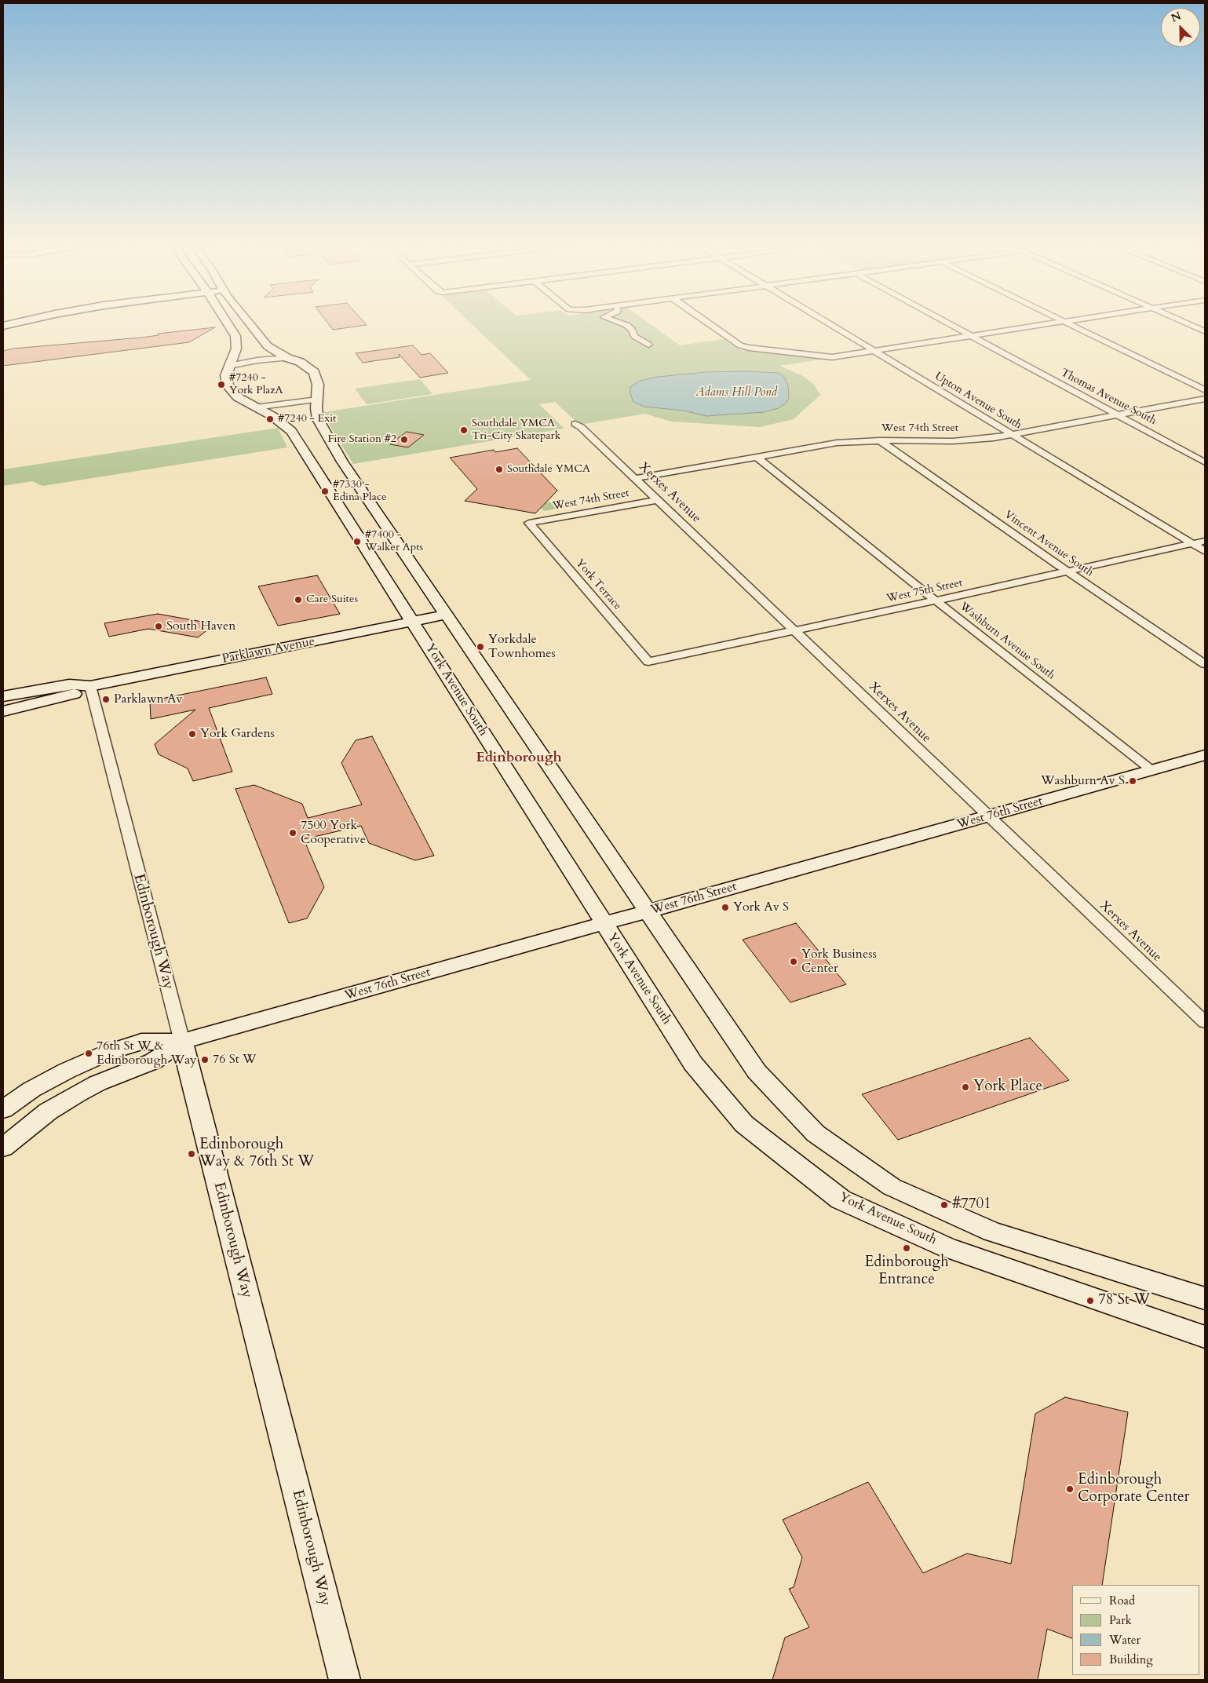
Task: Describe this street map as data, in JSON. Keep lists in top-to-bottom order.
{
  "streets": {
    "street": [
      "Thomas Avenue South",
      "Upton Avenue South",
      "West 74th Street",
      "Xerxes Avenue",
      "Vincent Avenue South",
      "York Terrace",
      "West 75th Street",
      "Washburn Avenue South",
      "Parklawn Avenue",
      "York Avenue South",
      "West 76th Street",
      "Edinborough Way"
    ]
  },
  "crossings": [
    ["Thomas Avenue South", "West 74th Street"],
    ["Upton Avenue South", "West 74th Street"],
    ["Upton Avenue South", "West 75th Street"],
    ["West 74th Street", "Xerxes Avenue"],
    ["West 74th Street", "Vincent Avenue South"],
    ["West 74th Street", "York Terrace"],
    ["West 74th Street", "Washburn Avenue South"],
    ["Xerxes Avenue", "West 75th Street"],
    ["Xerxes Avenue", "West 76th Street"],
    ["Vincent Avenue South", "West 75th Street"],
    ["York Terrace", "West 75th Street"],
    ["West 75th Street", "Washburn Avenue South"],
    ["Washburn Avenue South", "West 76th Street"],
    ["Parklawn Avenue", "York Avenue South"],
    ["Parklawn Avenue", "Edinborough Way"],
    ["York Avenue South", "West 76th Street"],
    ["West 76th Street", "Edinborough Way"]
  ],
  "districts": ["Edinborough"],
  "water": ["Adams Hill Pond"],
  "places": [
    "#7240 - York PlazA",
    "#7240 - Exit",
    "Southdale YMCA Tri-City Skatepark",
    "Fire Station #2",
    "Southdale YMCA",
    "#7330 - Edina Place",
    "#7400 - Walker Apts",
    "Care Suites",
    "South Haven",
    "Yorkdale Townhomes",
    "Parklawn Av",
    "York Gardens",
    "Washburn Av S",
    "7500 York Cooperative",
    "York Av S",
    "York Business Center",
    "76th St W & Edinborough Way",
    "76 St W",
    "York Place",
    "Edinborough Way & 76th St W",
    "#7701",
    "Edinborough Entrance",
    "78 St W",
    "Edinborough Corporate Center"
  ],
  "legend": [
    "Road",
    "Park",
    "Water",
    "Building"
  ],
  "north": "top left"
}
